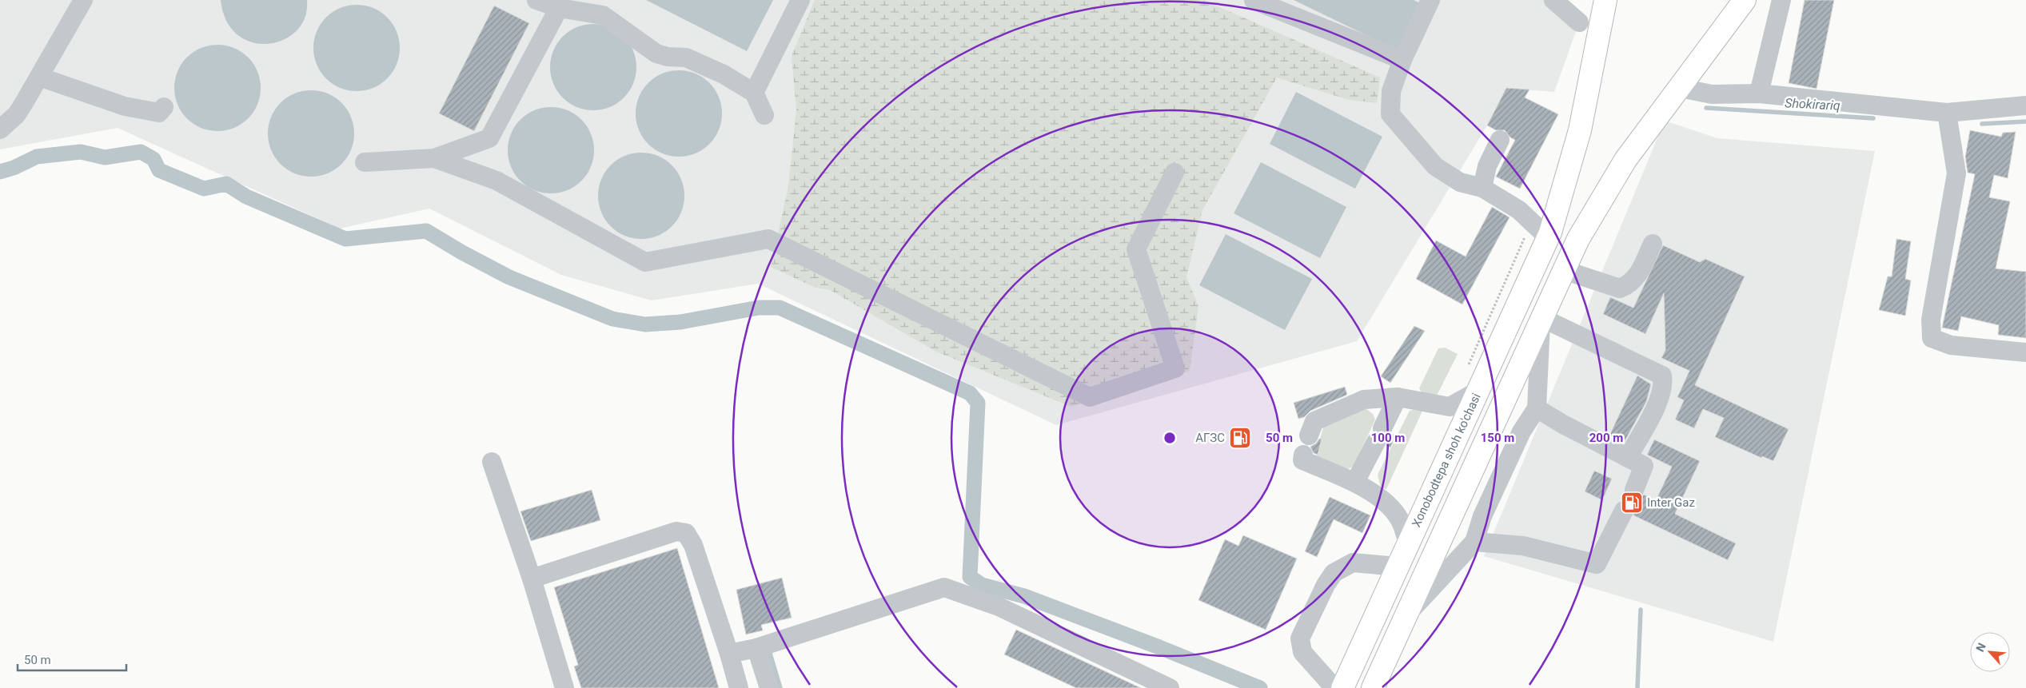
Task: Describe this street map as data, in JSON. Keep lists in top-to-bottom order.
{
  "streets": {
    "highway": ["Xonobodtepa shoh ko'chasi"]
  },
  "water": ["Shokirariq"],
  "places": {
    "fuel station": ["АГЗС", "Inter Gaz"]
  },
  "scale_bar": "50 m",
  "north": "top left",
  "rings": [
    "50 m",
    "100 m",
    "150 m",
    "200 m"
  ]
}
